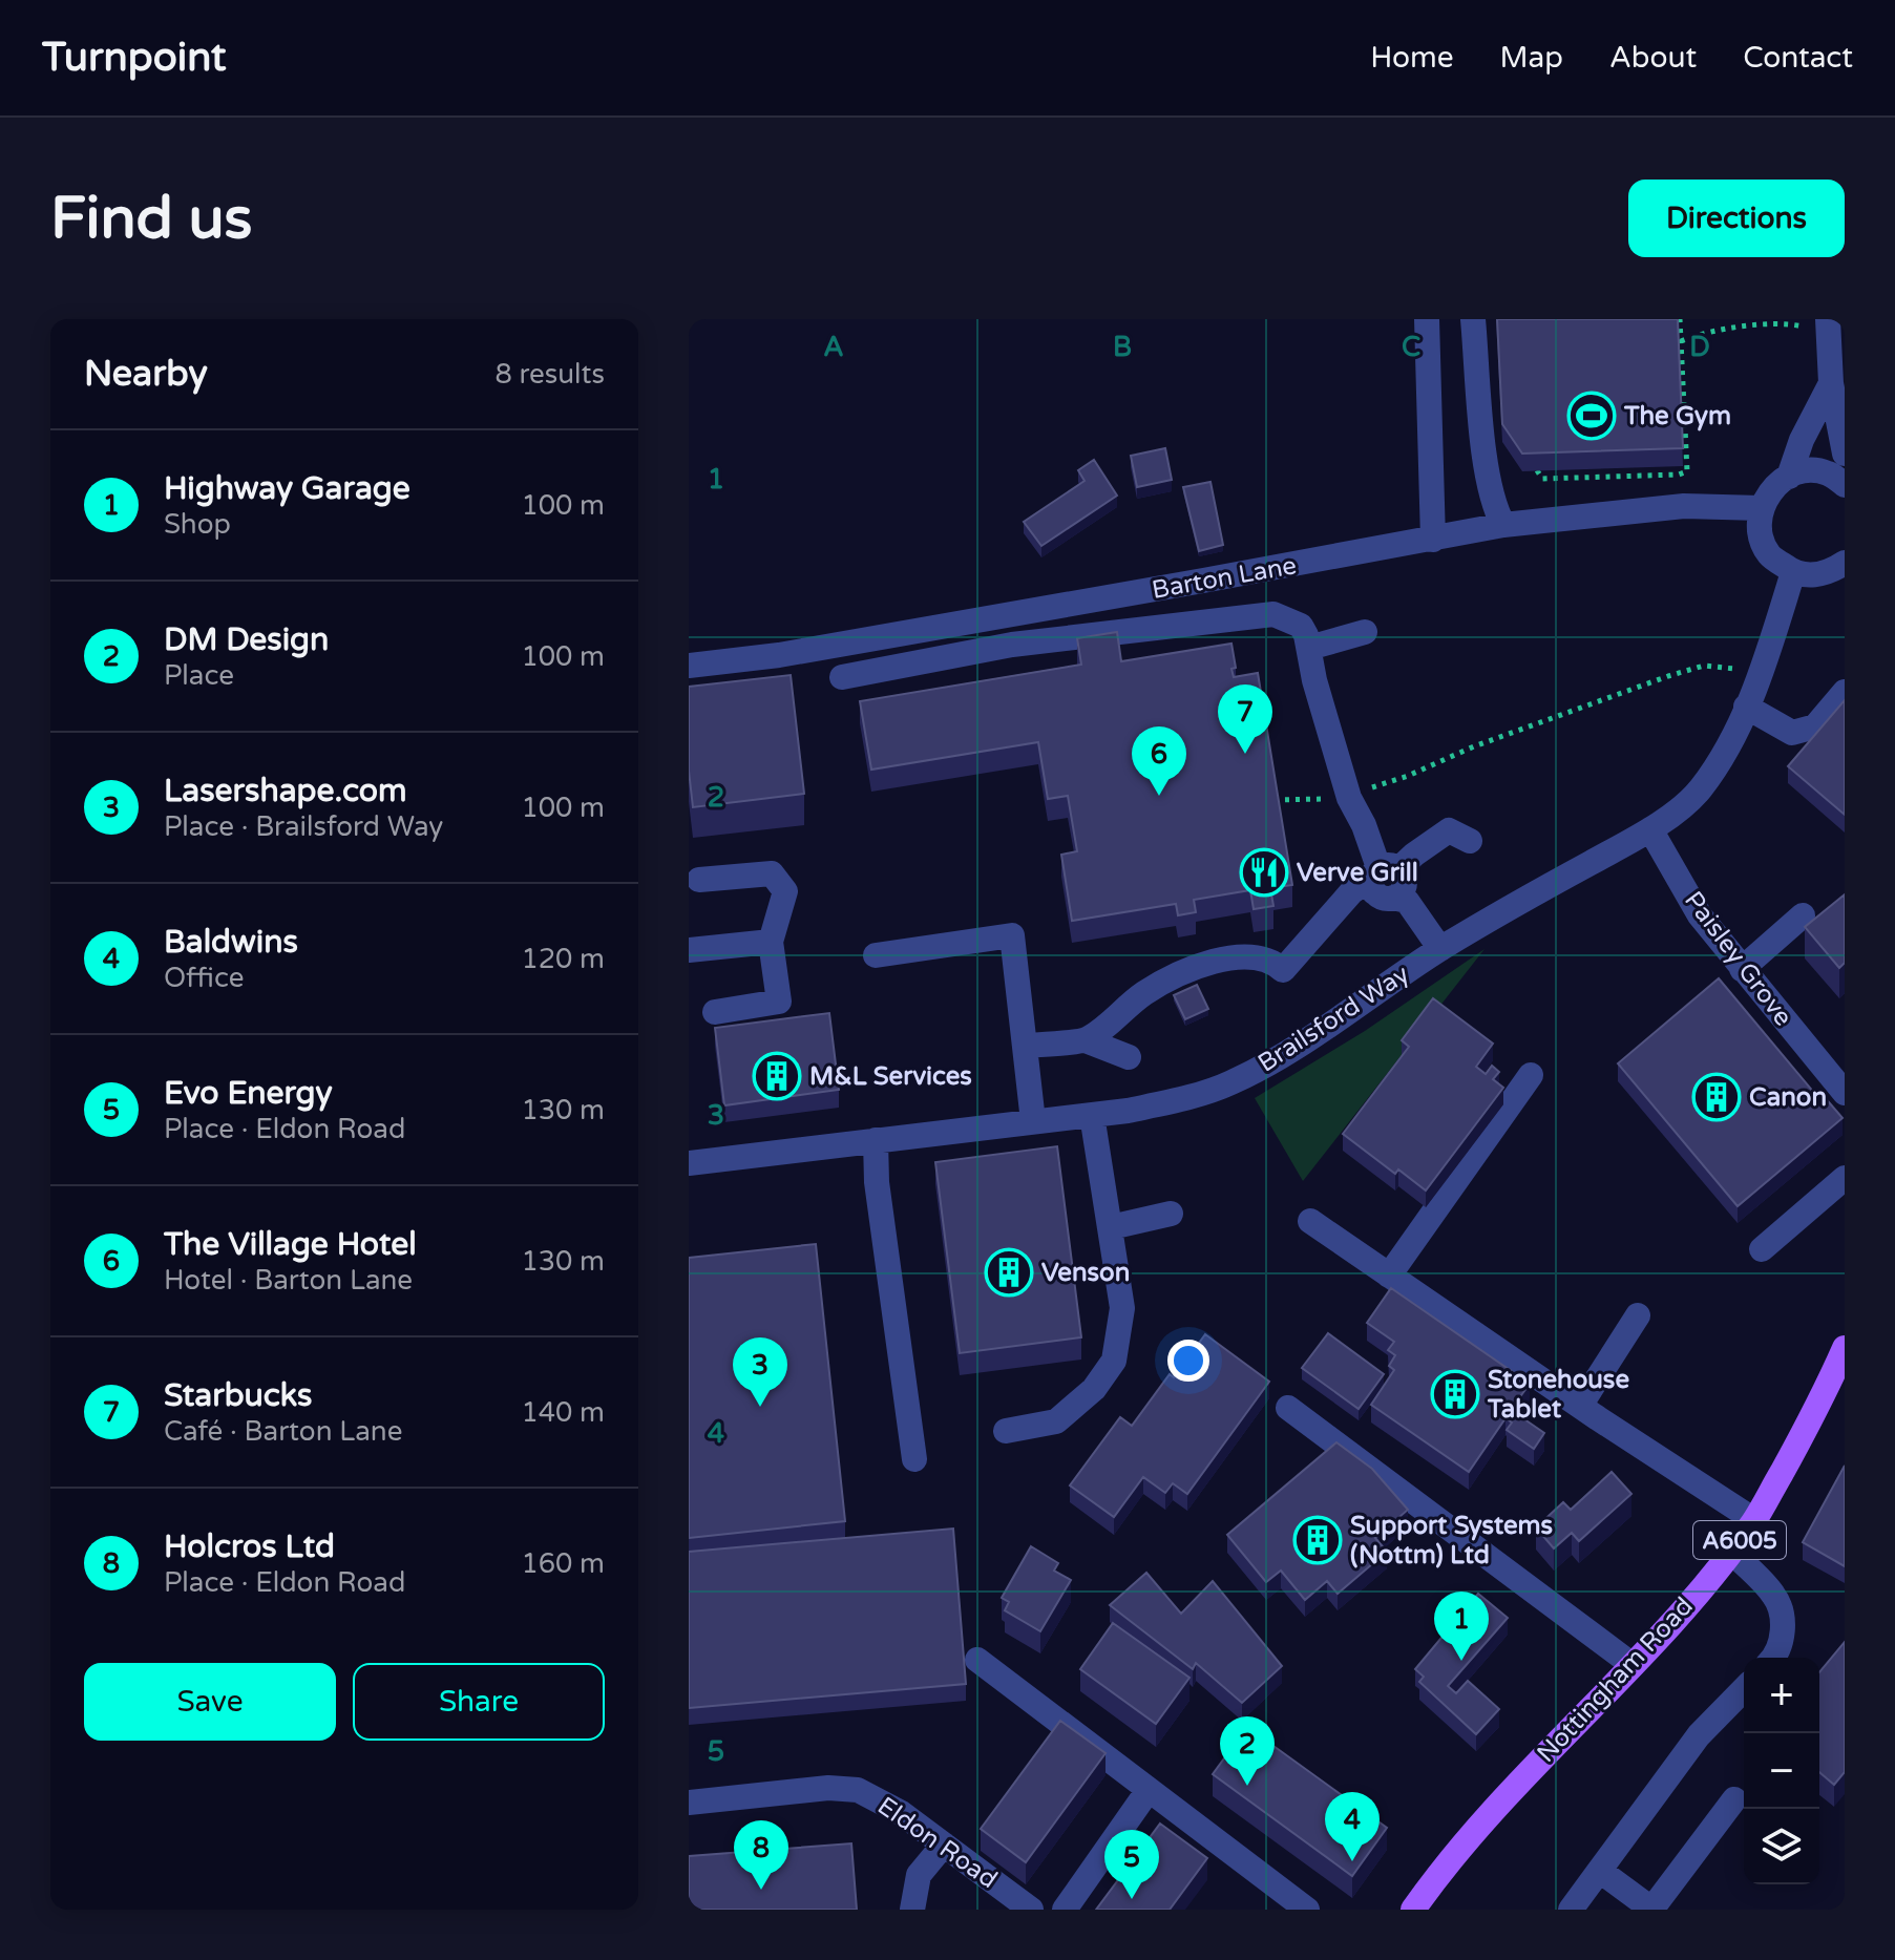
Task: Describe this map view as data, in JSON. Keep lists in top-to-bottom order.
{
  "streets": {
    "main road": ["A6005", "Nottingham Road"],
    "street": [
      "Barton Lane",
      "Paisley Grove",
      "Brailsford Way",
      "Eldon Road"
    ]
  },
  "crossings": [
    ["Paisley Grove", "Brailsford Way"]
  ],
  "places": {
    "sports": ["The Gym"],
    "restaurant": ["Verve Grill"],
    "building": [
      "M&L Services",
      "Canon",
      "Venson",
      "Stonehouse Tablet",
      "Support Systems (Nottm) Ltd"
    ]
  },
  "page": {
    "header": "Turnpoint",
    "nav": [
      "Home",
      "Map",
      "About",
      "Contact"
    ],
    "buttons": [
      "Directions",
      ["Save", "Share"]
    ],
    "title": "Find us",
    "heading": ["Nearby", "8 results"],
    "list": [
      {
        "mark": "1",
        "name": "Highway Garage",
        "note": "Shop",
        "value": "100 m"
      },
      {
        "mark": "2",
        "name": "DM Design",
        "note": "Place",
        "value": "100 m"
      },
      {
        "mark": "3",
        "name": "Lasershape.com",
        "note": "Place · Brailsford Way",
        "value": "100 m"
      },
      {
        "mark": "4",
        "name": "Baldwins",
        "note": "Office",
        "value": "120 m"
      },
      {
        "mark": "5",
        "name": "Evo Energy",
        "note": "Place · Eldon Road",
        "value": "130 m"
      },
      {
        "mark": "6",
        "name": "The Village Hotel",
        "note": "Hotel · Barton Lane",
        "value": "130 m"
      },
      {
        "mark": "7",
        "name": "Starbucks",
        "note": "Café · Barton Lane",
        "value": "140 m"
      },
      {
        "mark": "8",
        "name": "Holcros Ltd",
        "note": "Place · Eldon Road",
        "value": "160 m"
      }
    ],
    "pins": [
      "7",
      "6",
      "3",
      "1",
      "2",
      "4",
      "8",
      "5"
    ],
    "map_buttons": ["+", "−"]
  },
  "grid": {
    "columns": [
      "A",
      "B",
      "C",
      "D"
    ],
    "rows": [
      "1",
      "2",
      "3",
      "4",
      "5"
    ]
  }
}
